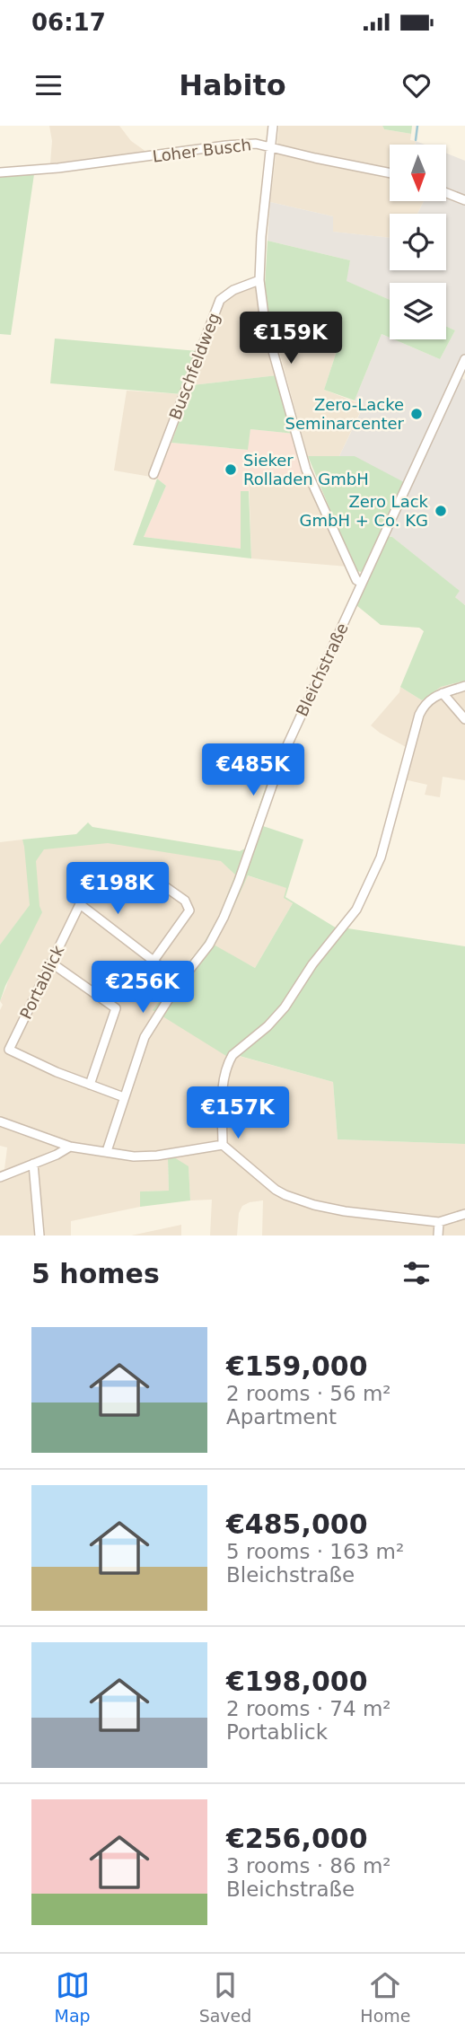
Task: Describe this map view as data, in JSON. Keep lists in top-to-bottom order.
{
  "streets": {
    "street": [
      "Loher Busch",
      "Buschfeldweg",
      "Bleichstraße",
      "Portablick"
    ]
  },
  "crossings": [
    ["Bleichstraße", "Portablick"]
  ],
  "places": ["Zero-Lacke Seminarcenter", "Sieker Rolladen GmbH", "Zero Lack GmbH + Co. KG"],
  "north": "bottom",
  "page": {
    "status": "06:17",
    "header": "Habito",
    "price": [
      "€159K",
      "€485K",
      "€198K",
      "€256K",
      "€157K"
    ],
    "heading": "5 homes",
    "list": [
      {
        "name": "€159,000",
        "note": "2 rooms · 56 m² · Apartment"
      },
      {
        "name": "€485,000",
        "note": "5 rooms · 163 m² · Bleichstraße"
      },
      {
        "name": "€198,000",
        "note": "2 rooms · 74 m² · Portablick"
      },
      {
        "name": "€256,000",
        "note": "3 rooms · 86 m² · Bleichstraße"
      }
    ],
    "tabs": ["Map", "Saved", "Home"]
  }
}
